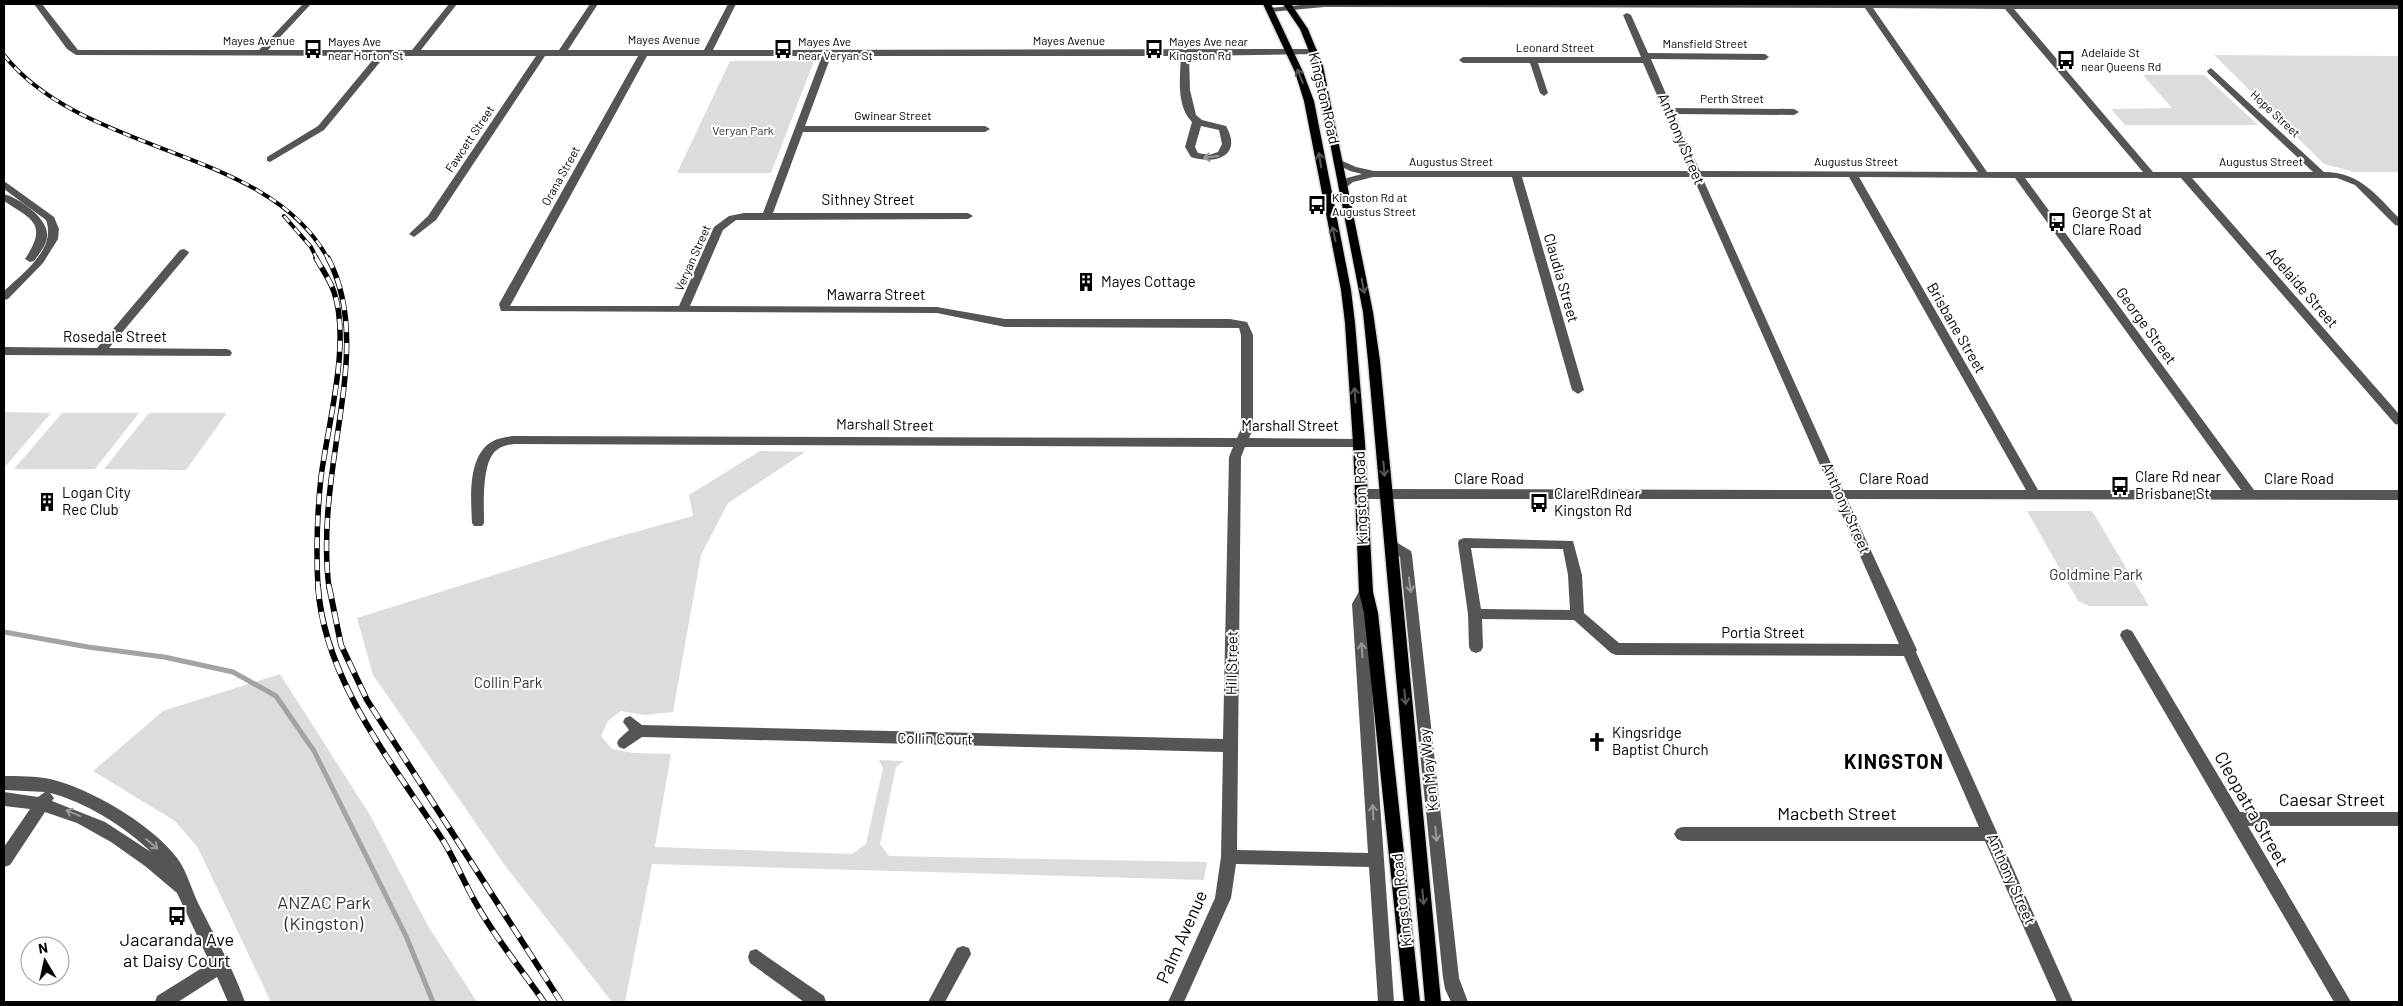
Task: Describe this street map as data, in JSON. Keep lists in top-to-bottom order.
{
  "streets": {
    "main road": ["Kingston Road"],
    "street": [
      "Mayes Avenue",
      "Mansfield Street",
      "Leonard Street",
      "Perth Street",
      "Hope Street",
      "Gwinear Street",
      "Fawcett Street",
      "Anthony Street",
      "Augustus Street",
      "Orana Street",
      "Sithney Street",
      "Veryan Street",
      "Claudia Street",
      "Adelaide Street",
      "Mawarra Street",
      "George Street",
      "Brisbane Street",
      "Rosedale Street",
      "Marshall Street",
      "Clare Road",
      "Portia Street",
      "Hill Street",
      "Collin Court",
      "Ken May Way",
      "Caesar Street",
      "Cleopatra Street",
      "Macbeth Street",
      "Palm Avenue"
    ]
  },
  "crossings": [
    ["Mayes Avenue", "Kingston Road"],
    ["Mayes Avenue", "Fawcett Street"],
    ["Mayes Avenue", "Orana Street"],
    ["Mansfield Street", "Leonard Street"],
    ["Mansfield Street", "Anthony Street"],
    ["Leonard Street", "Anthony Street"],
    ["Kingston Road", "Marshall Street"],
    ["Kingston Road", "Clare Road"],
    ["Kingston Road", "Ken May Way"],
    ["Perth Street", "Anthony Street"],
    ["Hope Street", "Augustus Street"],
    ["Anthony Street", "Augustus Street"],
    ["Anthony Street", "Clare Road"],
    ["Anthony Street", "Portia Street"],
    ["Anthony Street", "Macbeth Street"],
    ["Augustus Street", "Claudia Street"],
    ["Augustus Street", "Adelaide Street"],
    ["Augustus Street", "George Street"],
    ["Augustus Street", "Brisbane Street"],
    ["Orana Street", "Mawarra Street"],
    ["Sithney Street", "Veryan Street"],
    ["Veryan Street", "Mawarra Street"],
    ["Mawarra Street", "Hill Street"],
    ["George Street", "Clare Road"],
    ["Brisbane Street", "Clare Road"],
    ["Marshall Street", "Hill Street"],
    ["Hill Street", "Collin Court"],
    ["Hill Street", "Palm Avenue"],
    ["Caesar Street", "Cleopatra Street"]
  ],
  "one_way": ["Ken May Way"],
  "districts": ["KINGSTON"],
  "parks": [
    "Veryan Park",
    "Goldmine Park",
    "Collin Park",
    "ANZAC Park (Kingston)"
  ],
  "places": {
    "bus stop": [
      "Mayes Ave near Horton St",
      "Mayes Ave near Veryan St",
      "Mayes Ave near Kingston Rd",
      "Adelaide St near Queens Rd",
      "Kingston Rd at Augustus Street",
      "George St at Clare Road",
      "Clare Rd near Brisbane St",
      "Clare Rd near Kingston Rd",
      "Jacaranda Ave at Daisy Court"
    ],
    "building": ["Mayes Cottage", "Logan City Rec Club"],
    "church": ["Kingsridge Baptist Church"]
  },
  "north": "top"
}
